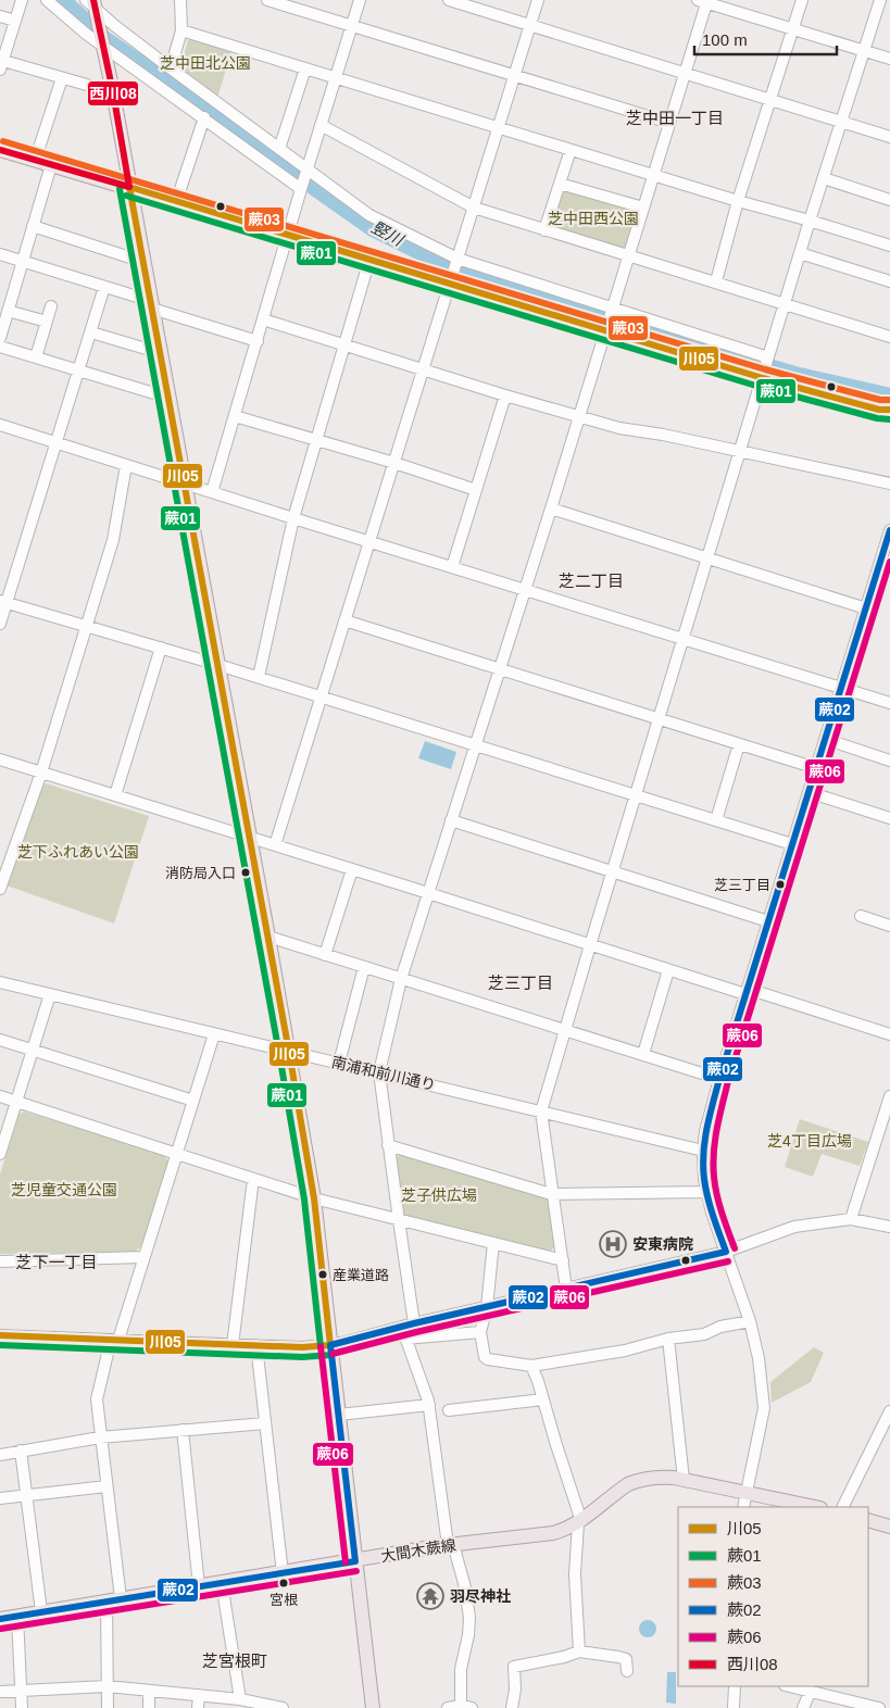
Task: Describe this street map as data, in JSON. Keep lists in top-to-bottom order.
{
  "streets": {
    "main road": ["大間木蕨線"],
    "street": ["南浦和前川通り"]
  },
  "districts": [
    "芝中田一丁目",
    "芝二丁目",
    "芝三丁目",
    "芝下一丁目",
    "芝宮根町"
  ],
  "water": ["竪川"],
  "parks": [
    "芝中田北公園",
    "芝中田西公園",
    "芝下ふれあい公園",
    "芝4丁目広場",
    "芝児童交通公園",
    "芝子供広場"
  ],
  "places": {
    "other": [
      "消防局入口",
      "芝三丁目",
      "産業道路",
      "宮根"
    ],
    "hospital": ["安東病院"],
    "temple": ["羽尽神社"]
  },
  "lines": [
    "transit line 西川08",
    "transit line 蕨03",
    "transit line 川05",
    "transit line 蕨01",
    "transit line 蕨02",
    "transit line 蕨06"
  ],
  "legend": [
    "川05",
    "蕨01",
    "蕨03",
    "蕨02",
    "蕨06",
    "西川08"
  ],
  "scale_bar": "100 m"
}
